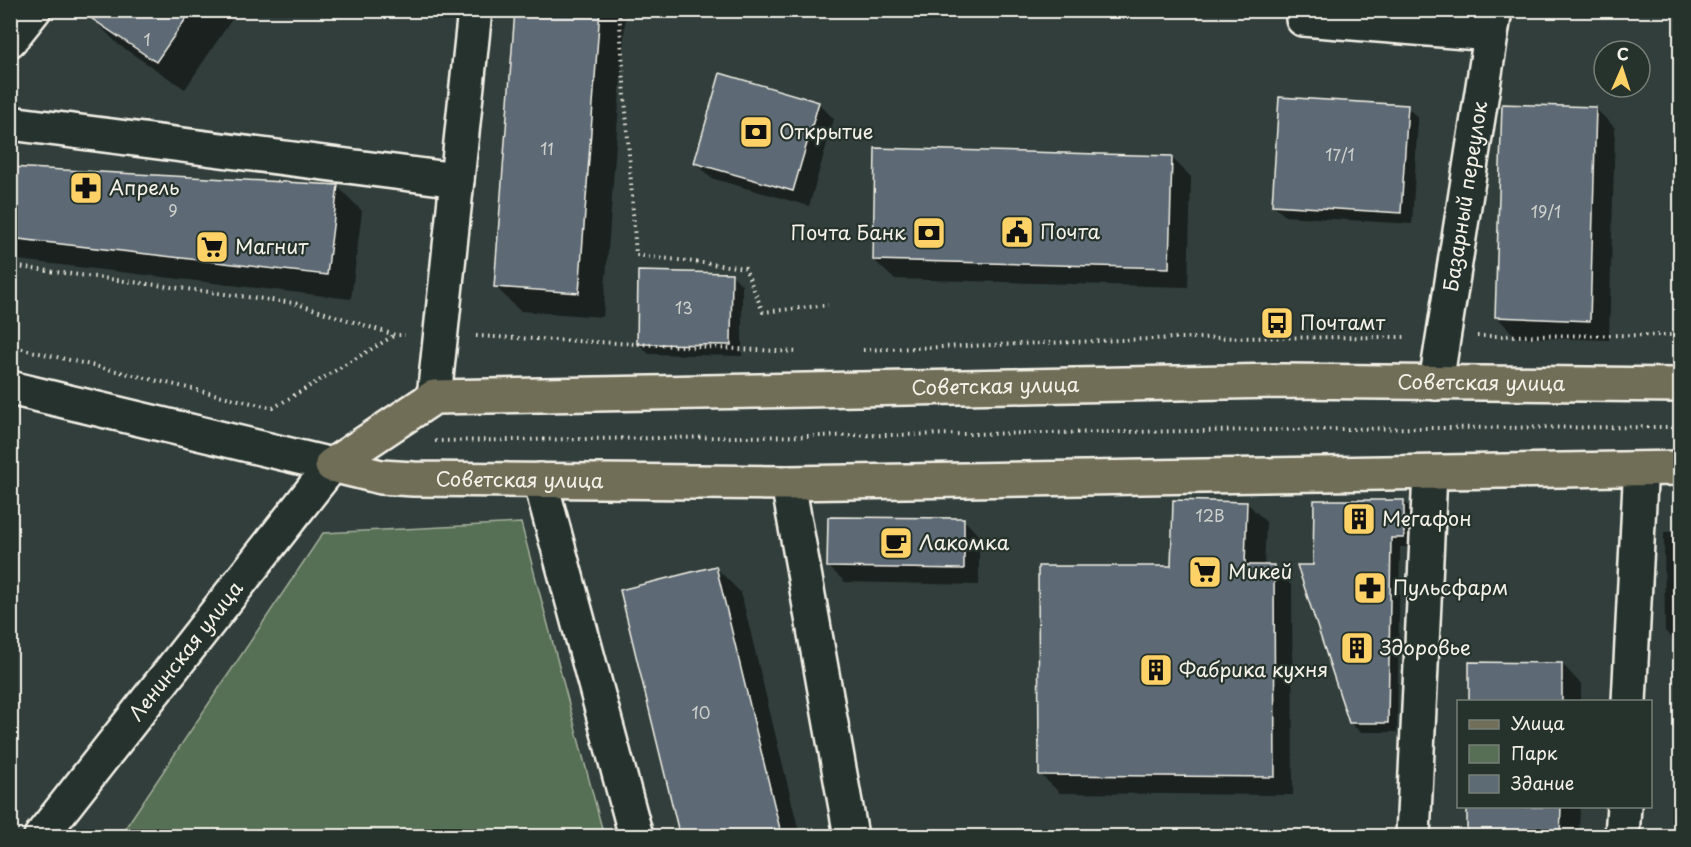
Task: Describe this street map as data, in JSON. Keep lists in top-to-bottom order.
{
  "streets": {
    "main road": ["Советская улица"],
    "street": ["Базарный переулок", "Ленинская улица"]
  },
  "crossings": [
    ["Базарный переулок", "Советская улица"],
    ["Советская улица", "Ленинская улица"]
  ],
  "places": {
    "bank": ["Открытие", "Почта Банк"],
    "pharmacy": ["Апрель", "Пульсфарм"],
    "public building": ["Почта"],
    "supermarket": ["Магнит", "Микей"],
    "bus stop": ["Почтамт"],
    "building": ["Мегафон", "Здоровье", "Фабрика кухня"],
    "cafe": ["Лакомка"]
  },
  "house_numbers": [
    "1",
    "11",
    "17/1",
    "9",
    "19/1",
    "13",
    "12В",
    "10"
  ],
  "legend": ["Улица", "Парк", "Здание"],
  "north": "top"
}
